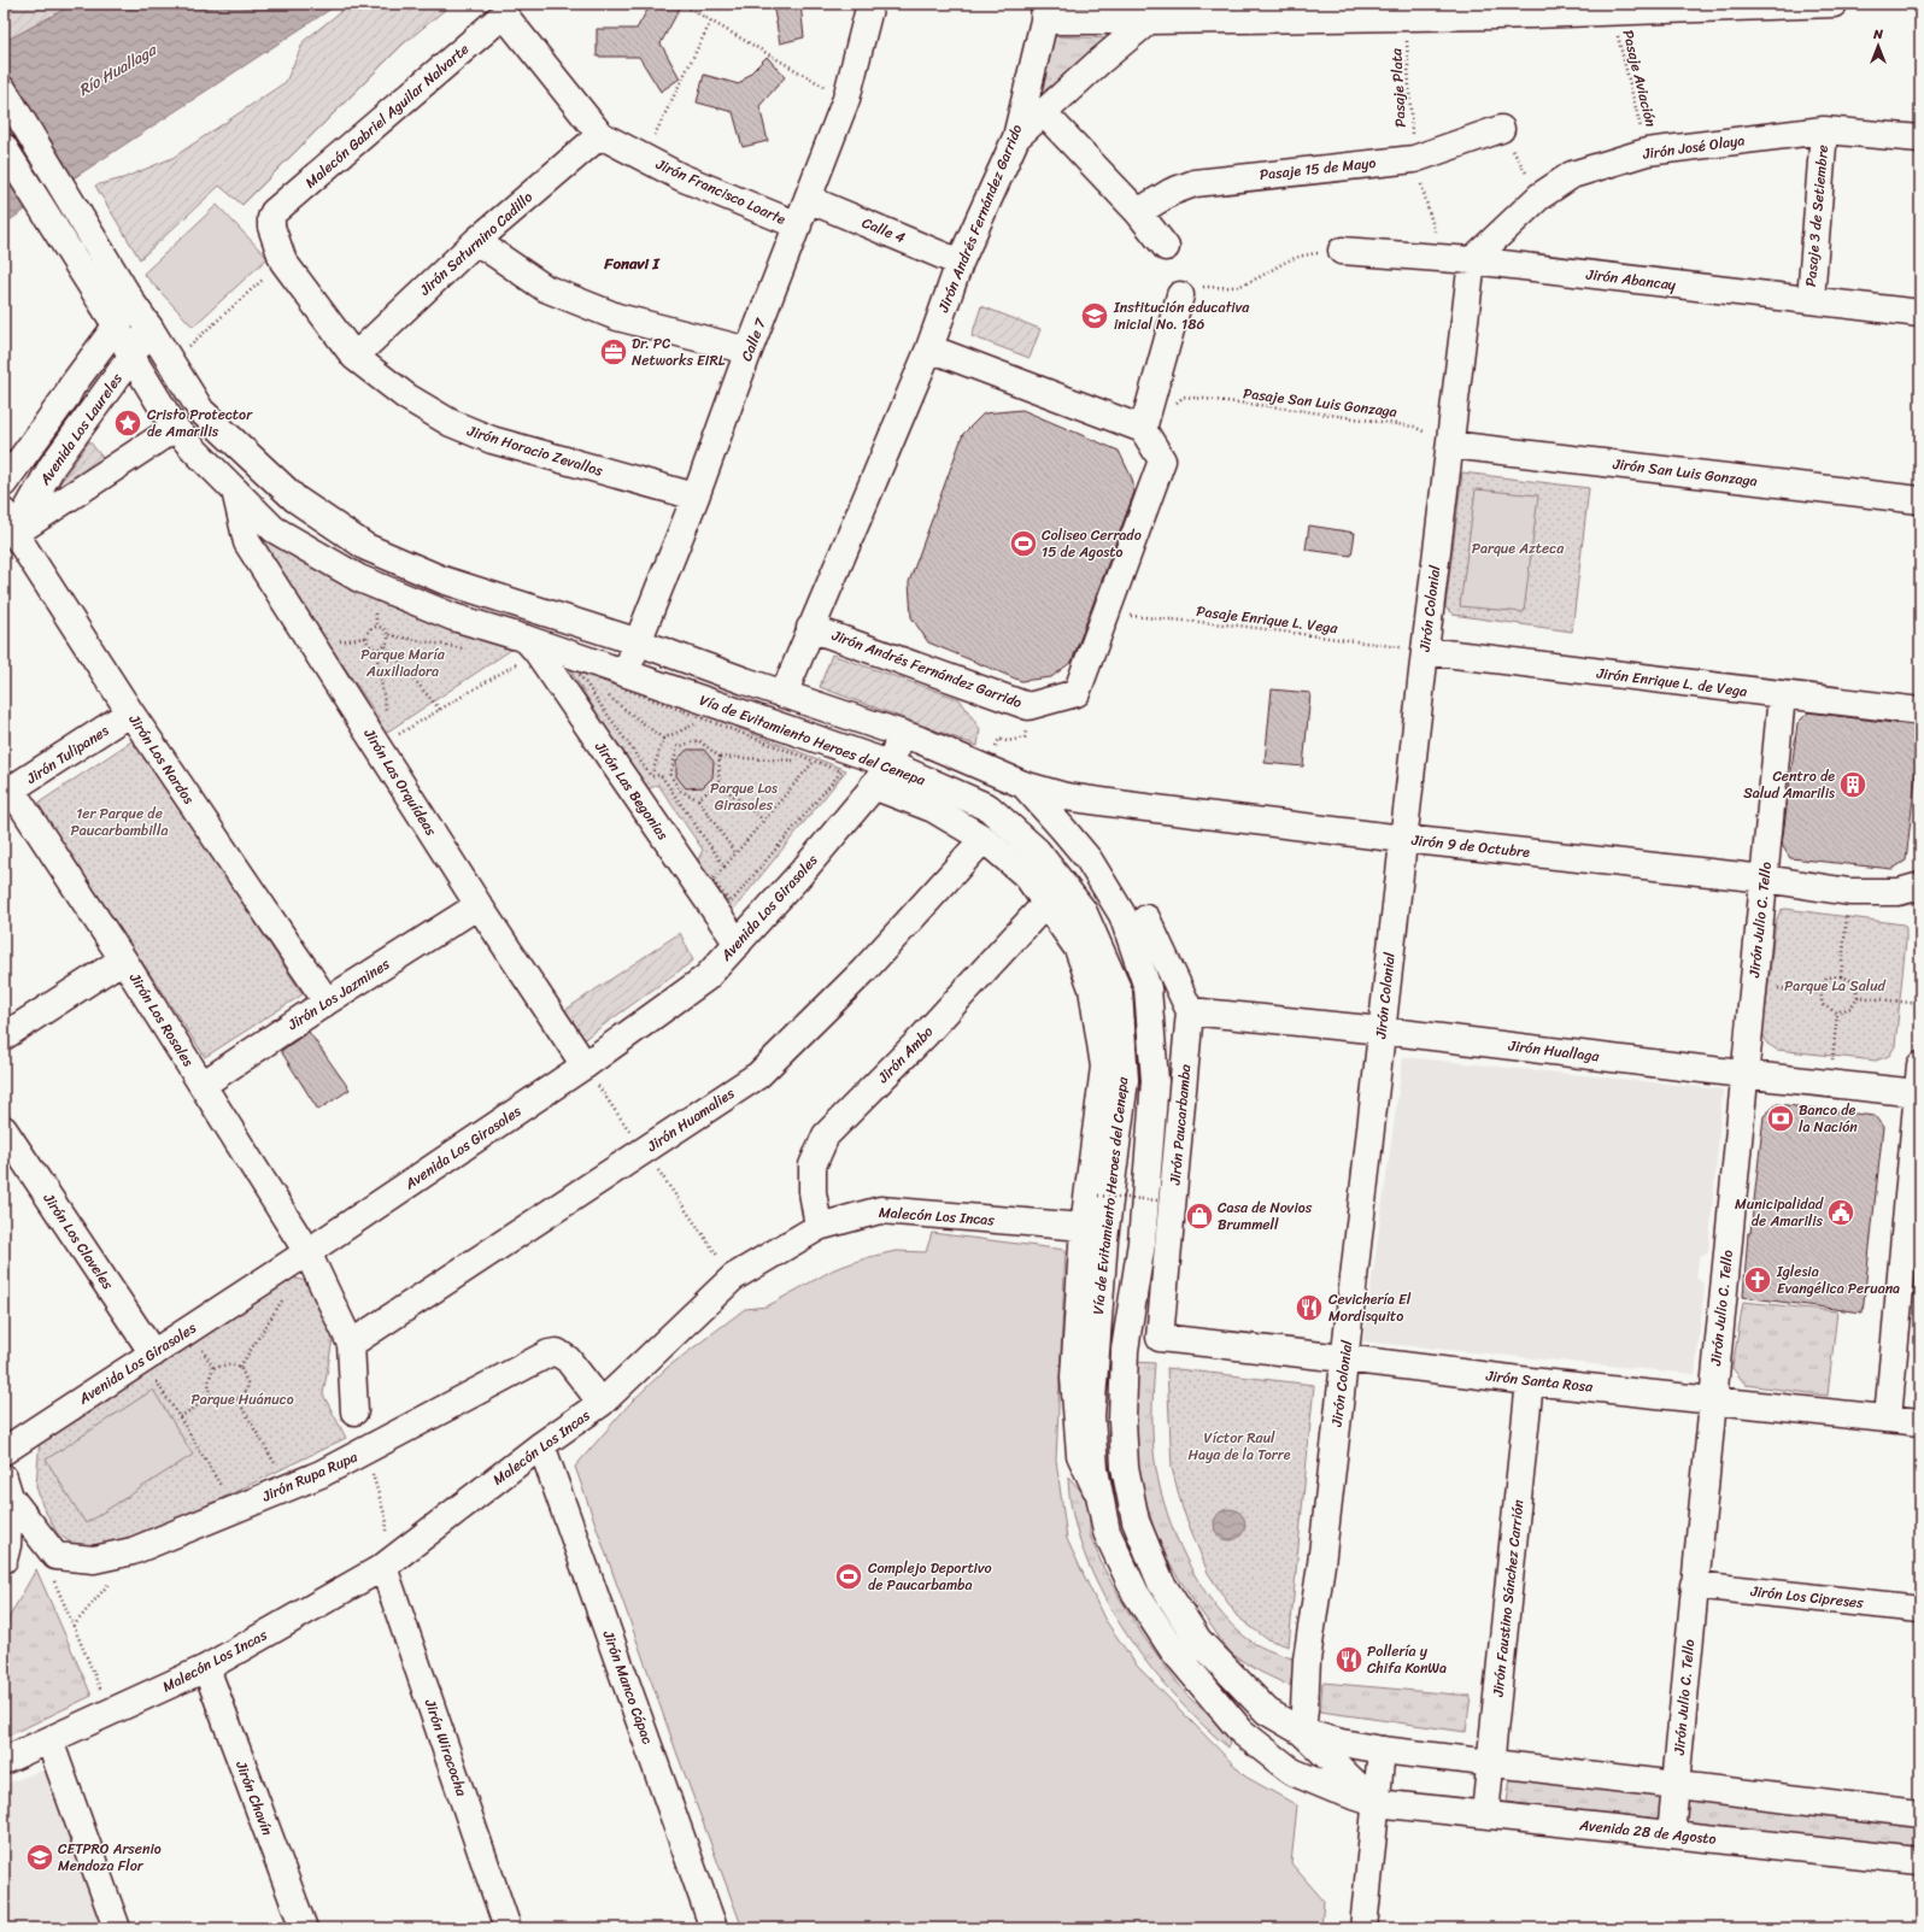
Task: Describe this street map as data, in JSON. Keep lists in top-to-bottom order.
{
  "streets": {
    "street": [
      "Malecón Gabriel Aguilar Nalvarte",
      "Jirón José Olaya",
      "Pasaje 15 de Mayo",
      "Jirón Francisco Loarte",
      "Pasaje 3 de Setiembre",
      "Jirón Andrés Fernández Garrido",
      "Calle 4",
      "Jirón Saturnino Cadillo",
      "Jirón Abancay",
      "Calle 7",
      "Avenida Los Laureles",
      "Jirón Horacio Zevallos",
      "Jirón San Luis Gonzaga",
      "Jirón Colonial",
      "Jirón Enrique L. de Vega",
      "Vía de Evitamiento Heroes del Cenepa",
      "Jirón Tulipanes",
      "Jirón Los Nardos",
      "Jirón Las Orquídeas",
      "Jirón Las Begonias",
      "Jirón 9 de Octubre",
      "Avenida Los Girasoles",
      "Jirón Julio C. Tello",
      "Jirón Los Jazmines",
      "Jirón Los Rosales",
      "Jirón Huallaga",
      "Jirón Ambo",
      "Jirón Huamalies",
      "Jirón Paucarbamba",
      "Malecón Los Incas",
      "Jirón Los Claveles",
      "Jirón Santa Rosa",
      "Jirón Rupa Rupa",
      "Jirón Los Cipreses",
      "Jirón Faustino Sánchez Carrión",
      "Jirón Manco Cápac",
      "Jirón Wiracocha",
      "Jirón Chavín",
      "Avenida 28 de Agosto"
    ],
    "path": [
      "Pasaje Aviación",
      "Pasaje Plata",
      "Pasaje San Luis Gonzaga",
      "Pasaje Enrique L. Vega"
    ]
  },
  "crossings": [
    ["Pasaje Aviación", "Jirón José Olaya"],
    ["Pasaje Plata", "Pasaje 15 de Mayo"],
    ["Pasaje Plata", "Jirón Abancay"],
    ["Malecón Gabriel Aguilar Nalvarte", "Jirón Francisco Loarte"],
    ["Malecón Gabriel Aguilar Nalvarte", "Jirón Horacio Zevallos"],
    ["Jirón José Olaya", "Pasaje 3 de Setiembre"],
    ["Jirón José Olaya", "Jirón Abancay"],
    ["Jirón José Olaya", "Jirón Colonial"],
    ["Jirón Francisco Loarte", "Jirón Saturnino Cadillo"],
    ["Jirón Francisco Loarte", "Calle 7"],
    ["Pasaje 3 de Setiembre", "Jirón Abancay"],
    ["Jirón Andrés Fernández Garrido", "Calle 4"],
    ["Jirón Andrés Fernández Garrido", "Pasaje Enrique L. Vega"],
    ["Calle 4", "Calle 7"],
    ["Jirón Saturnino Cadillo", "Jirón Horacio Zevallos"],
    ["Jirón Abancay", "Jirón Colonial"],
    ["Calle 7", "Jirón Horacio Zevallos"],
    ["Calle 7", "Vía de Evitamiento Heroes del Cenepa"],
    ["Pasaje San Luis Gonzaga", "Jirón San Luis Gonzaga"],
    ["Pasaje San Luis Gonzaga", "Jirón Colonial"],
    ["Avenida Los Laureles", "Vía de Evitamiento Heroes del Cenepa"],
    ["Avenida Los Laureles", "Jirón Los Nardos"],
    ["Jirón San Luis Gonzaga", "Jirón Colonial"],
    ["Jirón Colonial", "Pasaje Enrique L. Vega"],
    ["Jirón Colonial", "Jirón Enrique L. de Vega"],
    ["Jirón Colonial", "Jirón 9 de Octubre"],
    ["Jirón Colonial", "Jirón Huallaga"],
    ["Jirón Colonial", "Jirón Santa Rosa"],
    ["Pasaje Enrique L. Vega", "Jirón Enrique L. de Vega"],
    ["Jirón Enrique L. de Vega", "Jirón Julio C. Tello"],
    ["Vía de Evitamiento Heroes del Cenepa", "Jirón Las Orquídeas"],
    ["Vía de Evitamiento Heroes del Cenepa", "Jirón Las Begonias"],
    ["Vía de Evitamiento Heroes del Cenepa", "Avenida Los Girasoles"],
    ["Vía de Evitamiento Heroes del Cenepa", "Avenida 28 de Agosto"],
    ["Jirón Tulipanes", "Jirón Los Nardos"],
    ["Jirón Tulipanes", "Jirón Los Rosales"],
    ["Jirón Los Nardos", "Jirón Los Jazmines"],
    ["Jirón Las Orquídeas", "Avenida Los Girasoles"],
    ["Jirón Las Orquídeas", "Jirón Los Jazmines"],
    ["Jirón Las Begonias", "Avenida Los Girasoles"],
    ["Jirón 9 de Octubre", "Jirón Julio C. Tello"],
    ["Avenida Los Girasoles", "Jirón Los Rosales"],
    ["Avenida Los Girasoles", "Jirón Los Claveles"],
    ["Jirón Julio C. Tello", "Jirón Huallaga"],
    ["Jirón Julio C. Tello", "Jirón Santa Rosa"],
    ["Jirón Julio C. Tello", "Jirón Los Cipreses"],
    ["Jirón Julio C. Tello", "Avenida 28 de Agosto"],
    ["Jirón Los Jazmines", "Jirón Los Rosales"],
    ["Jirón Los Rosales", "Jirón Huamalies"],
    ["Jirón Huallaga", "Jirón Paucarbamba"],
    ["Jirón Ambo", "Malecón Los Incas"],
    ["Jirón Paucarbamba", "Jirón Santa Rosa"],
    ["Malecón Los Incas", "Jirón Rupa Rupa"],
    ["Malecón Los Incas", "Jirón Manco Cápac"],
    ["Malecón Los Incas", "Jirón Wiracocha"],
    ["Malecón Los Incas", "Jirón Chavín"],
    ["Jirón Santa Rosa", "Jirón Faustino Sánchez Carrión"],
    ["Jirón Faustino Sánchez Carrión", "Avenida 28 de Agosto"]
  ],
  "districts": ["Fonavi I"],
  "water": ["Río Huallaga"],
  "parks": [
    "Parque Azteca",
    "Parque María Auxiliadora",
    "Parque Los Girasoles",
    "1er Parque de Paucarbambilla",
    "Parque La Salud",
    "Parque Huánuco",
    "Víctor Raul Haya de la Torre"
  ],
  "places": {
    "school or university": ["Institución educativa inicial No. 186", "CETPRO Arsenio Mendoza Flor"],
    "office": ["Dr. PC Networks EIRL"],
    "place": ["Cristo Protector de Amarilis"],
    "sports": ["Coliseo Cerrado 15 de Agosto", "Complejo Deportivo de Paucarbamba"],
    "building": ["Centro de Salud Amarilis"],
    "bank": ["Banco de la Nación"],
    "public building": ["Municipalidad de Amarilis"],
    "shop": ["Casa de Novios Brummell"],
    "church": ["Iglesia Evangélica Peruana"],
    "restaurant": ["Cevichería El Mordisquito", "Pollería y Chifa KonWa"]
  },
  "north": "top"
}
